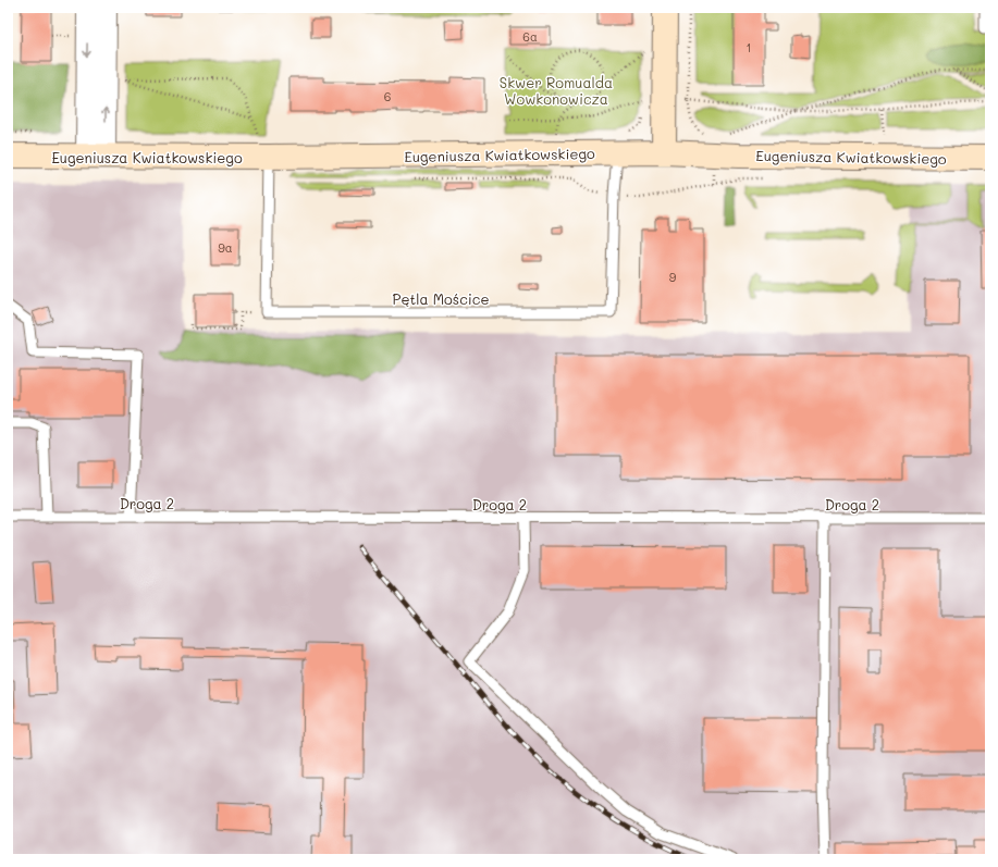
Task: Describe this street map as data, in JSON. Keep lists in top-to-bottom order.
{
  "streets": {
    "main road": ["Eugeniusza Kwiatkowskiego"],
    "lane": ["Pętla Mościce", "Droga 2"]
  },
  "crossings": [
    ["Eugeniusza Kwiatkowskiego", "Pętla Mościce"]
  ],
  "parks": ["Skwer Romualda Wowkonowicza"],
  "house_numbers": [
    "6a",
    "1",
    "6",
    "9a",
    "9"
  ]
}
